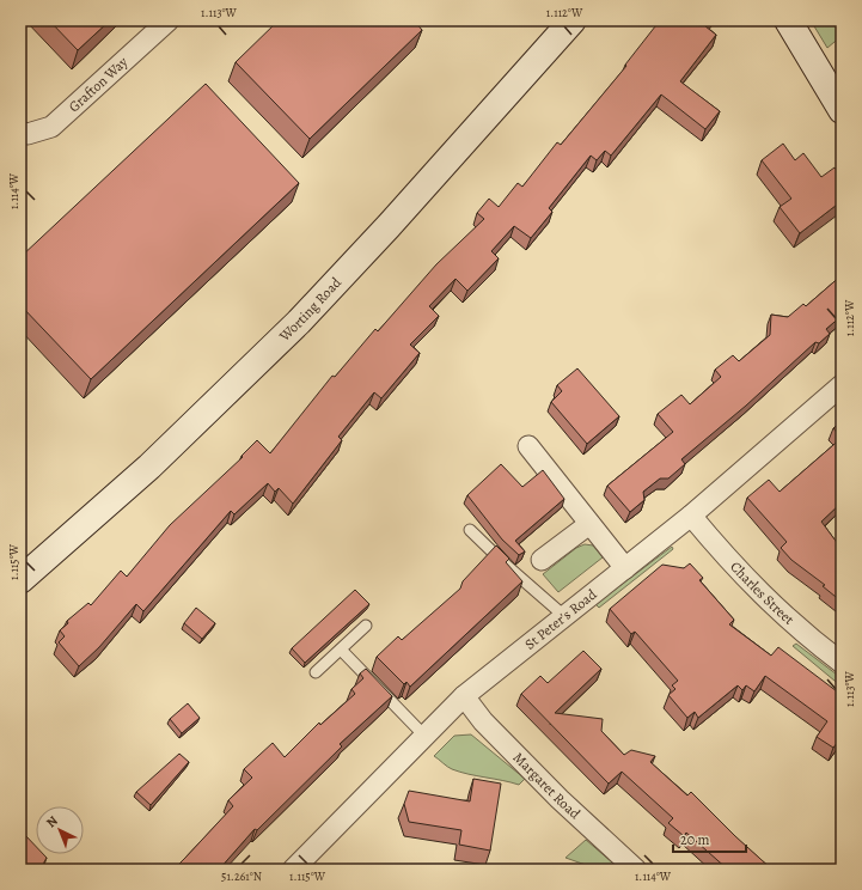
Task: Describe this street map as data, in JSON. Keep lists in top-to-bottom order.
{
  "streets": {
    "street": [
      "Grafton Way",
      "Worting Road",
      "Charles Street",
      "St Peter's Road",
      "Margaret Road"
    ]
  },
  "crossings": [
    ["Charles Street", "St Peter's Road"],
    ["St Peter's Road", "Margaret Road"]
  ],
  "scale_bar": "20 m",
  "north": "top left",
  "coordinates": [
    "1.113°W",
    "1.112°W",
    "1.114°W",
    "1.115°W",
    "51.261°N"
  ]
}
